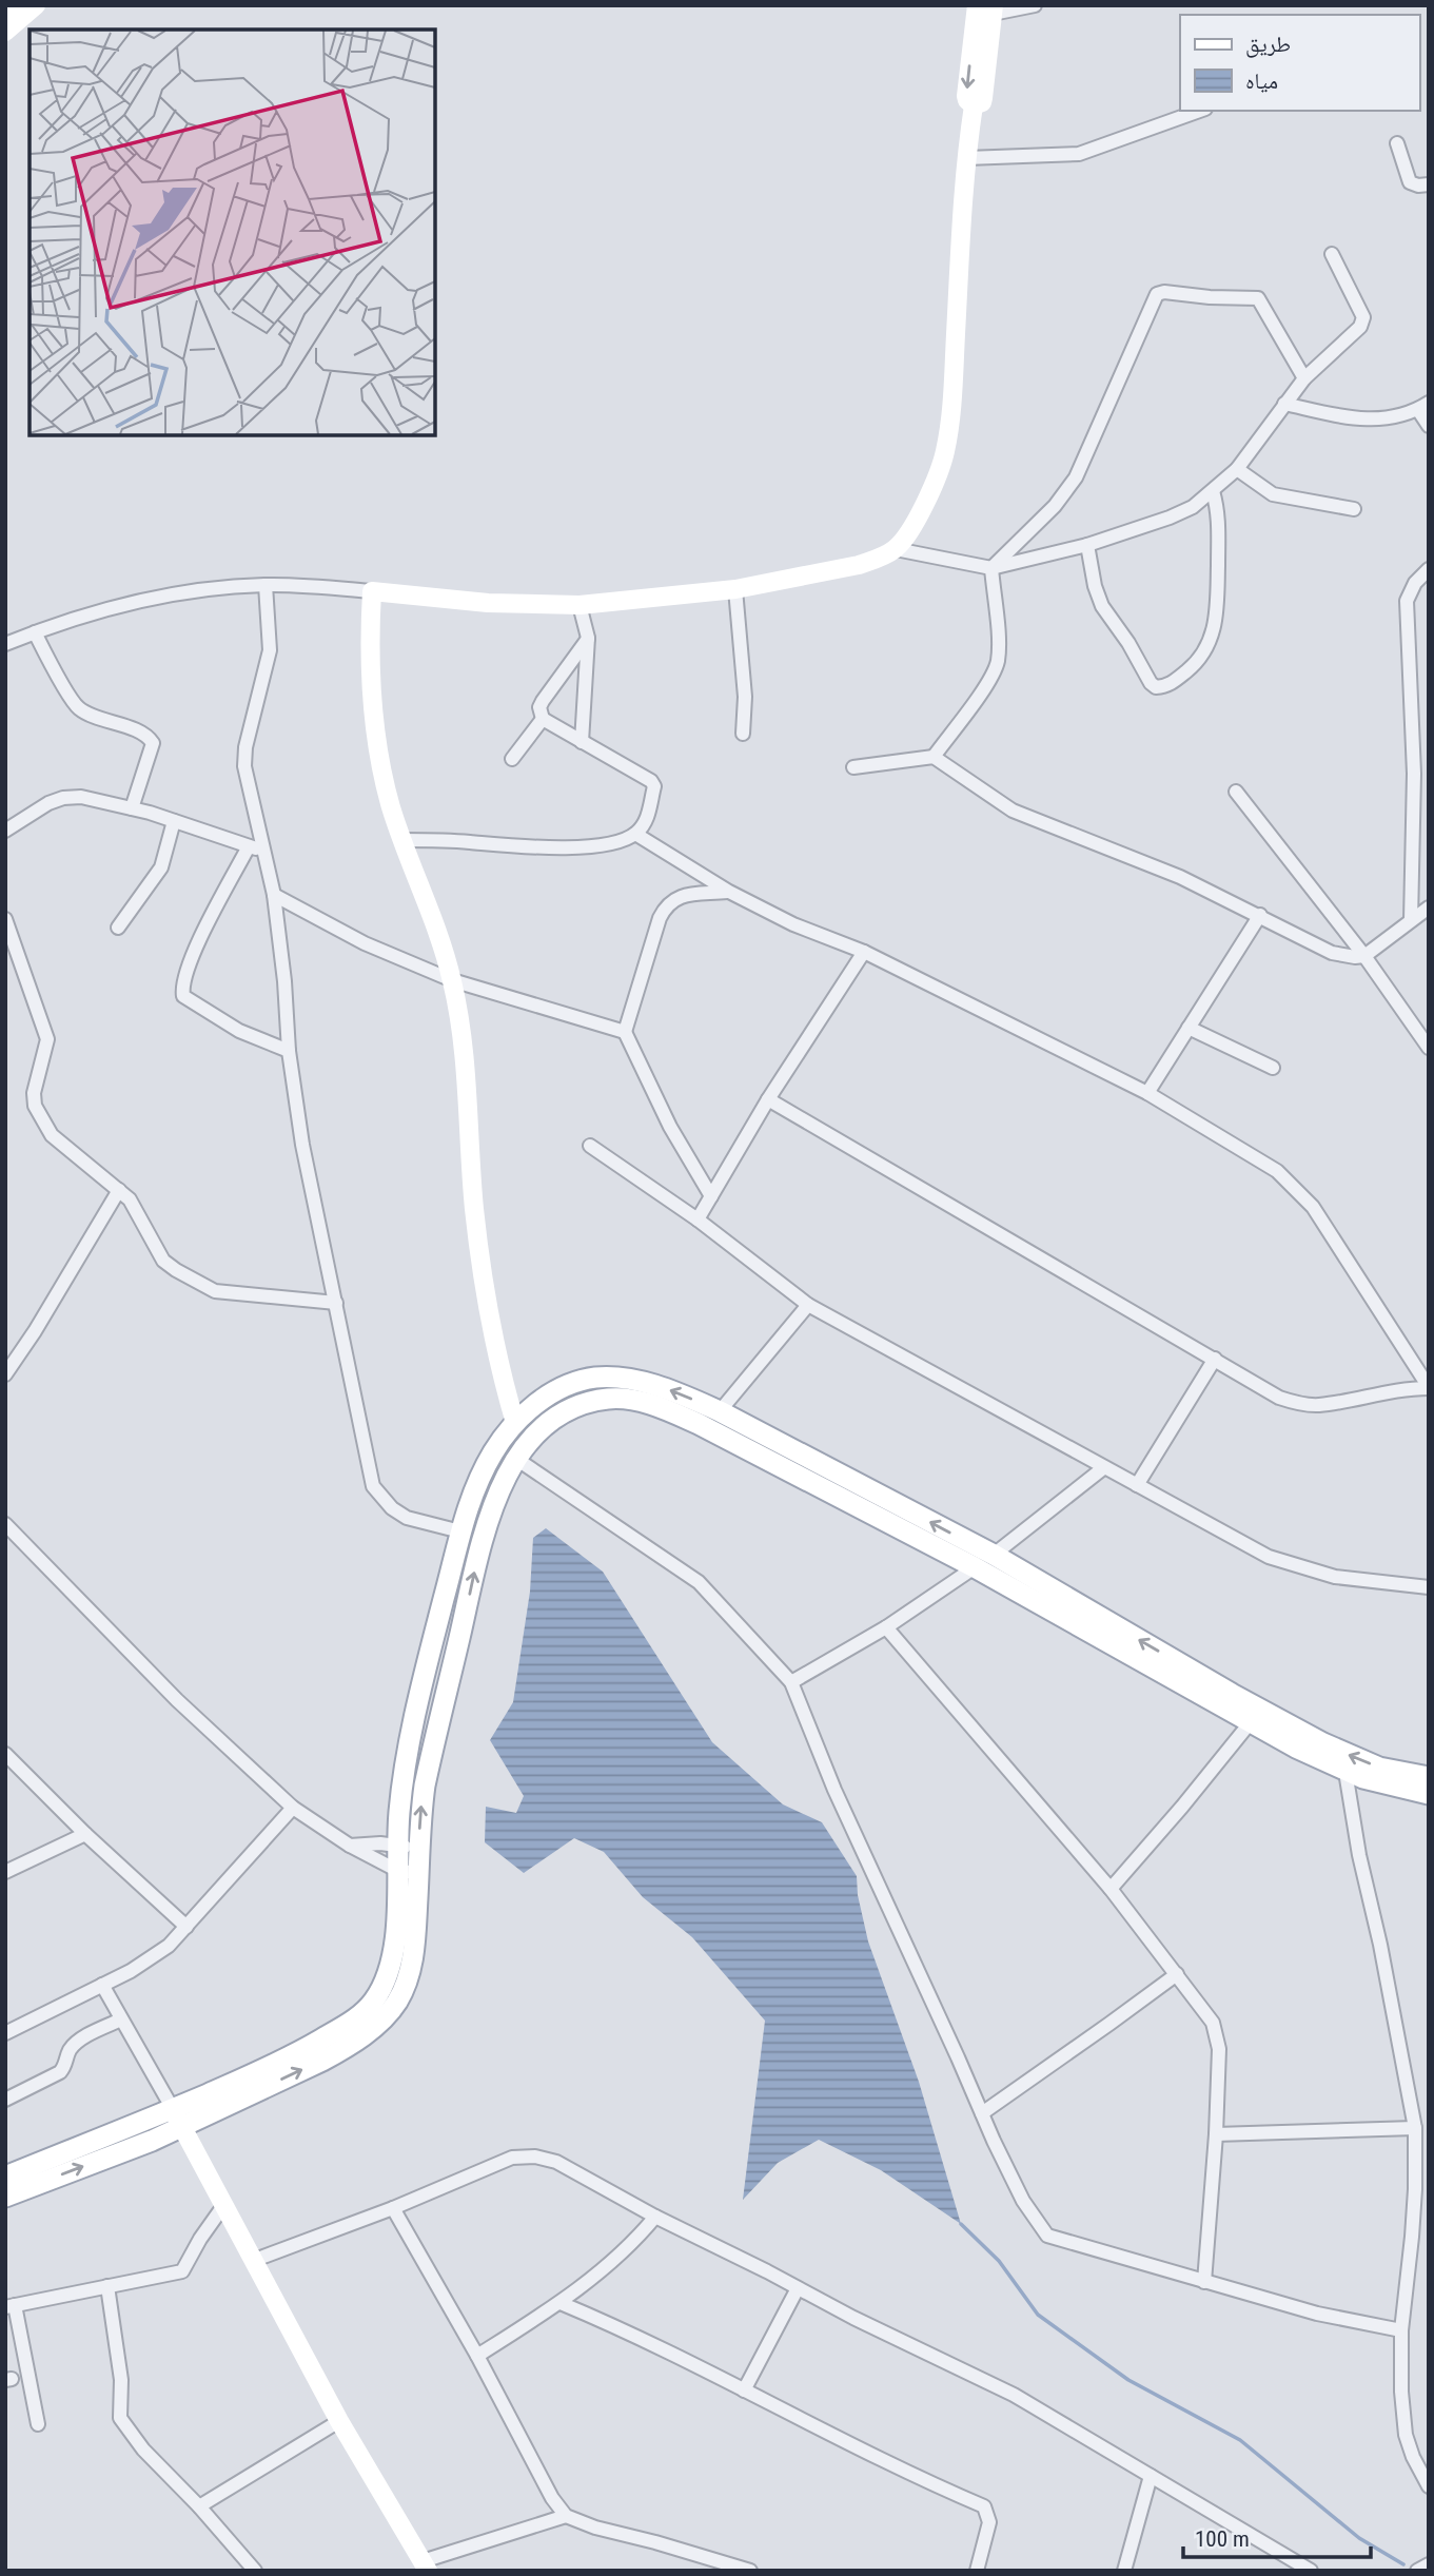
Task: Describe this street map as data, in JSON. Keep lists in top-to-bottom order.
{
  "legend": ["طريق", "مياه"],
  "scale_bar": "100 m"
}
